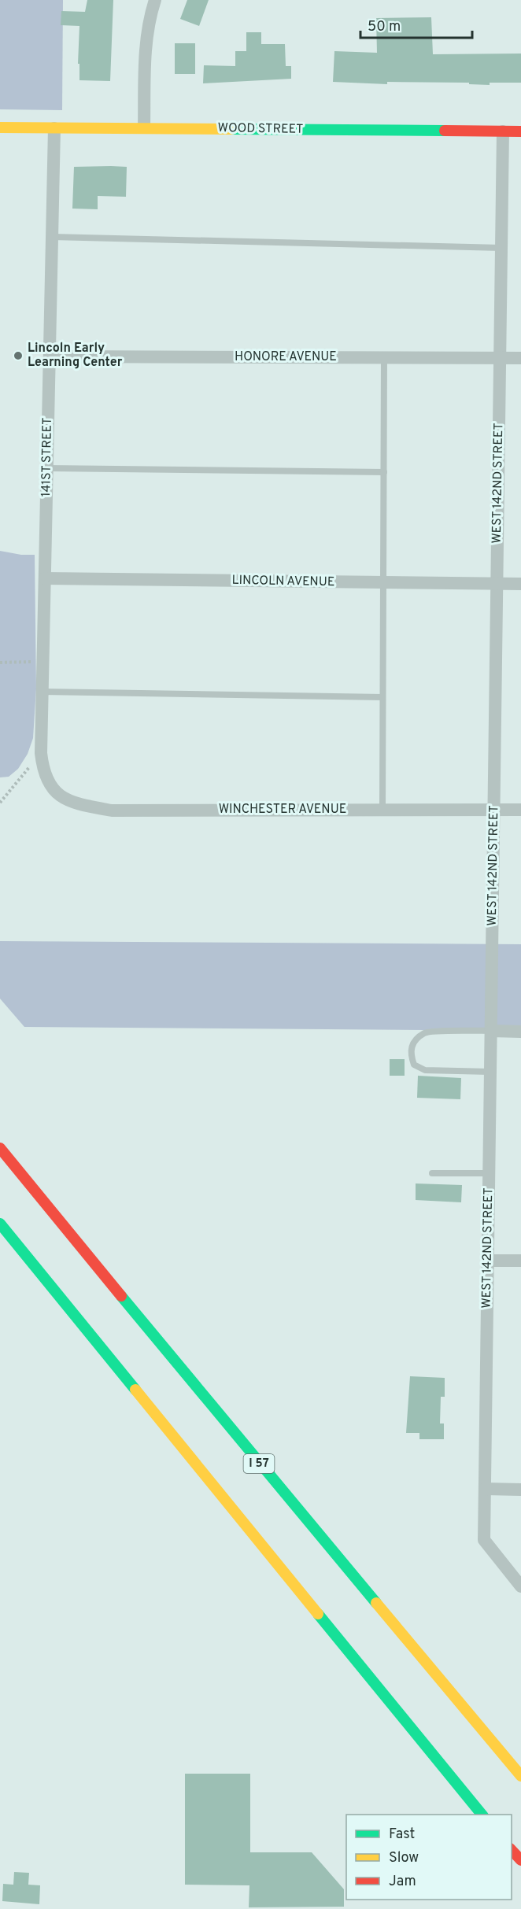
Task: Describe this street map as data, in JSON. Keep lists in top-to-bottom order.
{
  "streets": {
    "main road": ["WOOD STREET", "I 57"],
    "street": [
      "HONORE AVENUE",
      "141ST STREET",
      "WEST 142ND STREET",
      "LINCOLN AVENUE",
      "WINCHESTER AVENUE"
    ]
  },
  "crossings": [
    ["WOOD STREET", "141ST STREET"],
    ["WOOD STREET", "WEST 142ND STREET"],
    ["HONORE AVENUE", "141ST STREET"],
    ["HONORE AVENUE", "WEST 142ND STREET"],
    ["141ST STREET", "LINCOLN AVENUE"],
    ["141ST STREET", "WINCHESTER AVENUE"],
    ["WEST 142ND STREET", "LINCOLN AVENUE"],
    ["WEST 142ND STREET", "WINCHESTER AVENUE"]
  ],
  "places": ["Lincoln Early Learning Center"],
  "legend": ["Fast", "Slow", "Jam"],
  "scale_bar": "50 m"
}
